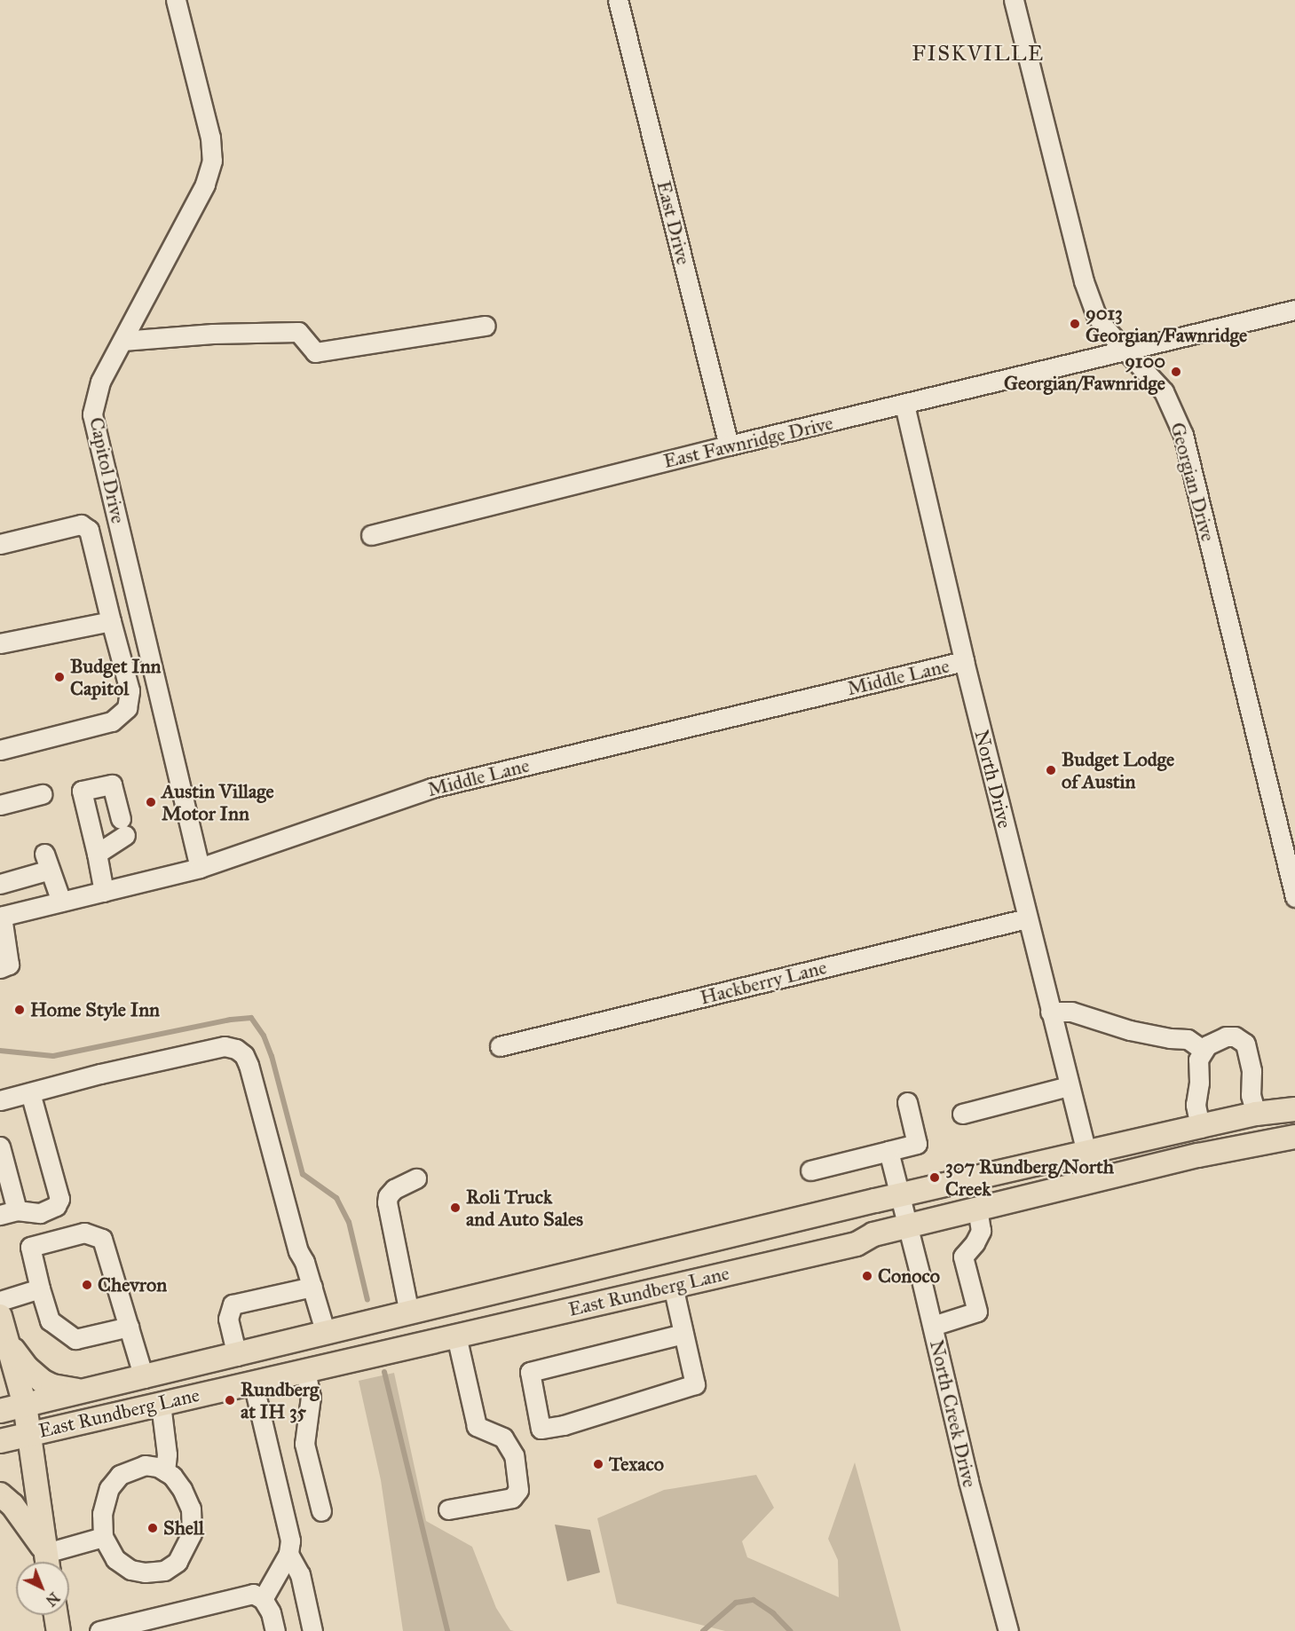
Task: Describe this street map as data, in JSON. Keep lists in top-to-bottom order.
{
  "streets": {
    "main road": ["East Rundberg Lane"],
    "street": [
      "East Drive",
      "East Fawnridge Drive",
      "Capitol Drive",
      "Georgian Drive",
      "Middle Lane",
      "North Drive",
      "Hackberry Lane",
      "North Creek Drive"
    ]
  },
  "crossings": [
    ["East Drive", "East Fawnridge Drive"],
    ["East Fawnridge Drive", "Georgian Drive"],
    ["East Fawnridge Drive", "North Drive"],
    ["Capitol Drive", "Middle Lane"],
    ["Middle Lane", "North Drive"],
    ["North Drive", "Hackberry Lane"],
    ["North Drive", "East Rundberg Lane"],
    ["East Rundberg Lane", "North Creek Drive"]
  ],
  "districts": ["FISKVILLE"],
  "places": [
    "9013 Georgian/Fawnridge",
    "9100 Georgian/Fawnridge",
    "Budget Inn Capitol",
    "Budget Lodge of Austin",
    "Austin Village Motor Inn",
    "Home Style Inn",
    "307 Rundberg/North Creek",
    "Roli Truck and Auto Sales",
    "Conoco",
    "Chevron",
    "Rundberg at IH 35",
    "Texaco",
    "Shell"
  ],
  "north": "bottom right"
}
